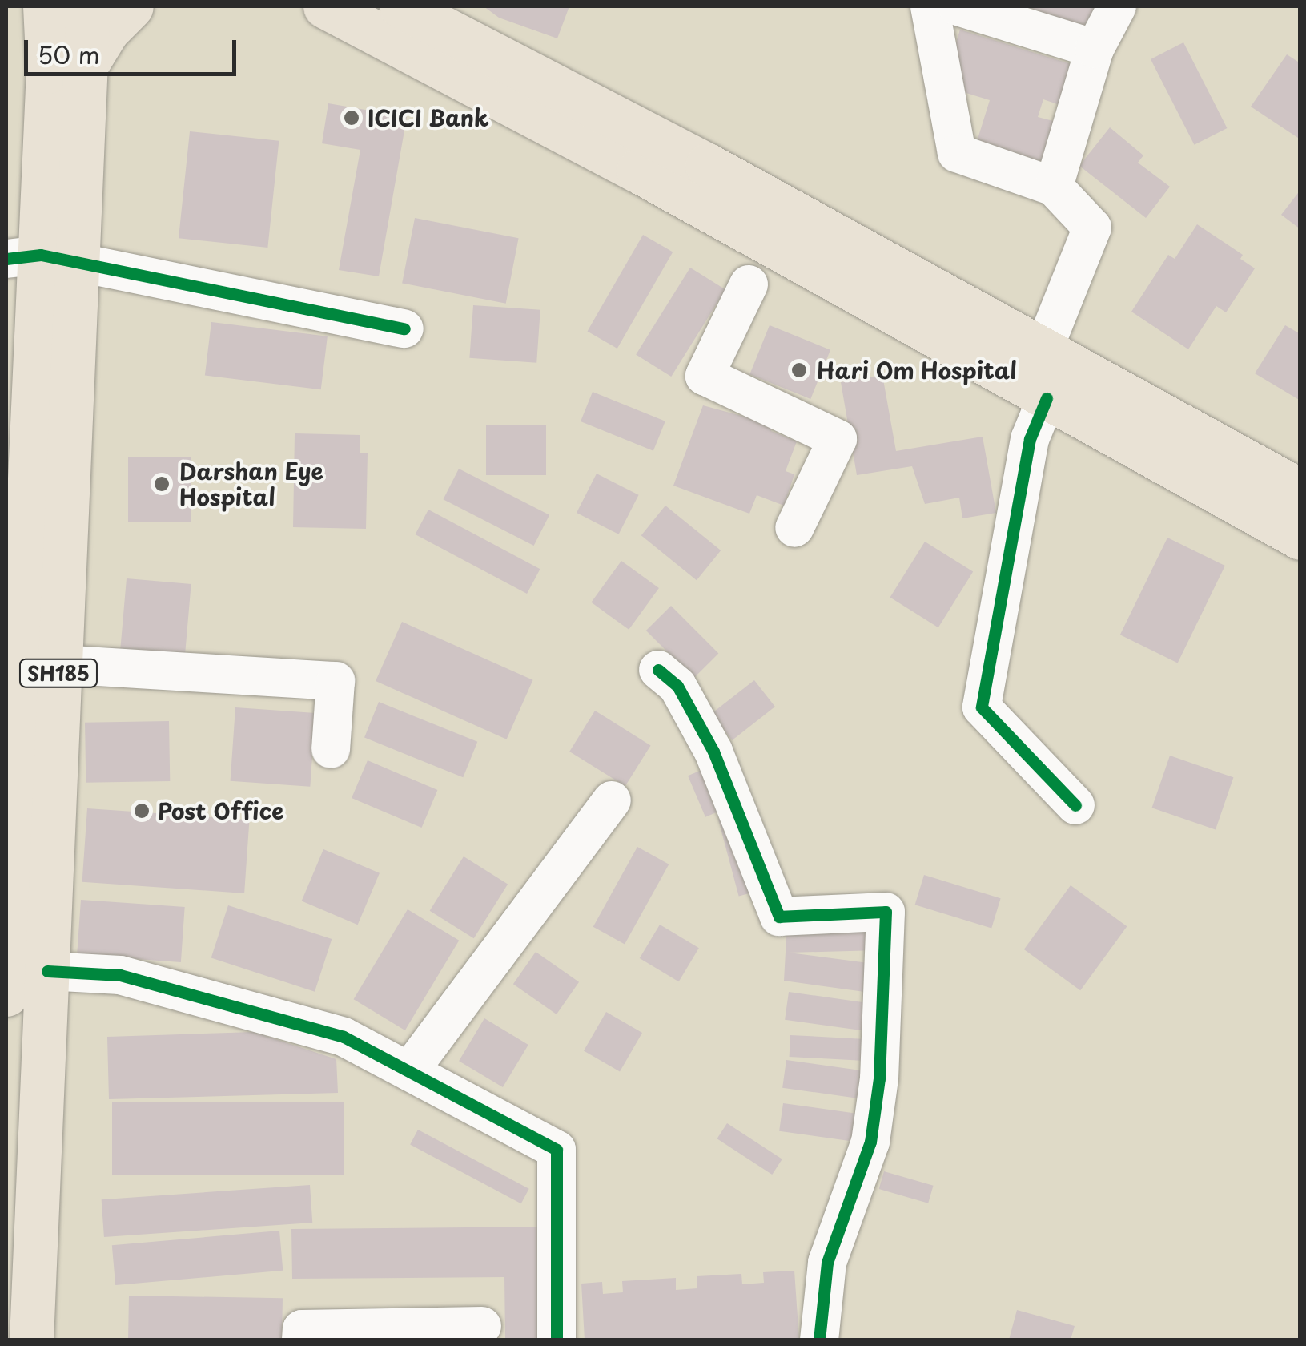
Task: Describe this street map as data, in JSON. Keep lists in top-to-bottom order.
{
  "streets": {
    "main road": ["SH185"]
  },
  "places": [
    "ICICI Bank",
    "Hari Om Hospital",
    "Darshan Eye Hospital",
    "Post Office"
  ],
  "scale_bar": "50 m"
}
